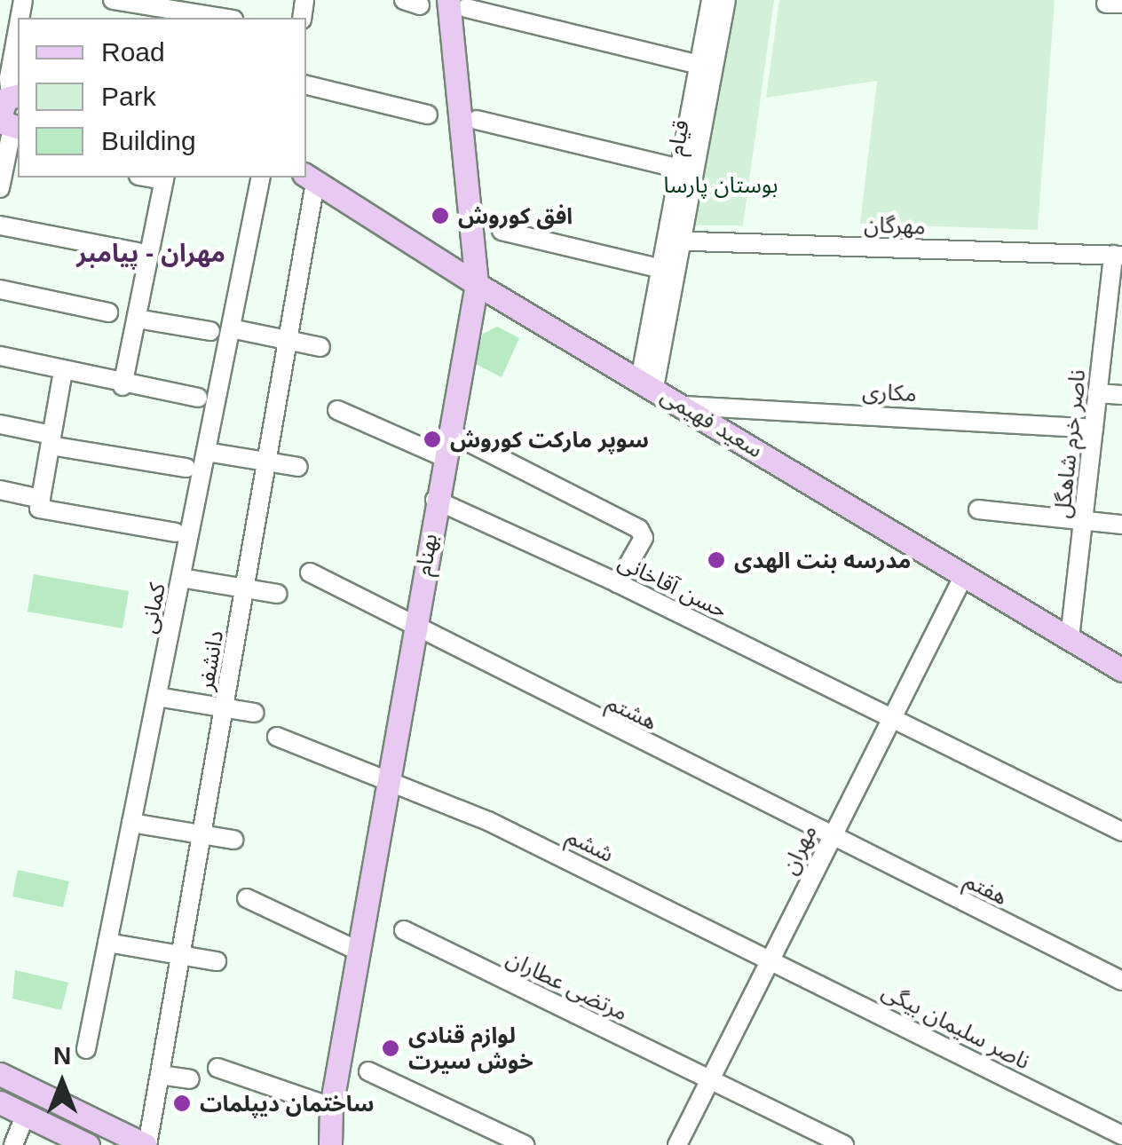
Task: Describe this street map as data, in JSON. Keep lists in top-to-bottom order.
{
  "streets": {
    "main road": ["سعید فهیمی", "بهنام"],
    "street": [
      "قیام",
      "مهرگان",
      "مکاری",
      "ناصر خرم شاهگل",
      "حسن آقاخانی",
      "کمانی",
      "دانشفر",
      "هشتم",
      "ششم",
      "مهران",
      "هفتم",
      "مرتضی عطاران",
      "ناصر سلیمان بیگی"
    ]
  },
  "crossings": [
    ["قیام", "مهرگان"],
    ["قیام", "سعید فهیمی"],
    ["مهرگان", "ناصر خرم شاهگل"],
    ["مکاری", "سعید فهیمی"],
    ["مکاری", "ناصر خرم شاهگل"],
    ["سعید فهیمی", "ناصر خرم شاهگل"],
    ["سعید فهیمی", "بهنام"],
    ["سعید فهیمی", "دانشفر"],
    ["سعید فهیمی", "مهران"],
    ["بهنام", "حسن آقاخانی"],
    ["بهنام", "هشتم"],
    ["بهنام", "ششم"],
    ["حسن آقاخانی", "مهران"],
    ["هشتم", "مهران"],
    ["هشتم", "هفتم"],
    ["ششم", "مهران"],
    ["ششم", "ناصر سلیمان بیگی"],
    ["مهران", "هفتم"],
    ["مهران", "مرتضی عطاران"],
    ["مهران", "ناصر سلیمان بیگی"]
  ],
  "districts": ["مهران - پیامبر"],
  "parks": ["بوستان پارسا"],
  "places": [
    "افق کوروش",
    "سوپر ماركت كوروش",
    "مدرسه بنت الهدی",
    "لوازم قنادی خوش سیرت",
    "ساختمان دیپلمات"
  ],
  "legend": ["Road", "Park", "Building"],
  "north": "top"
}
